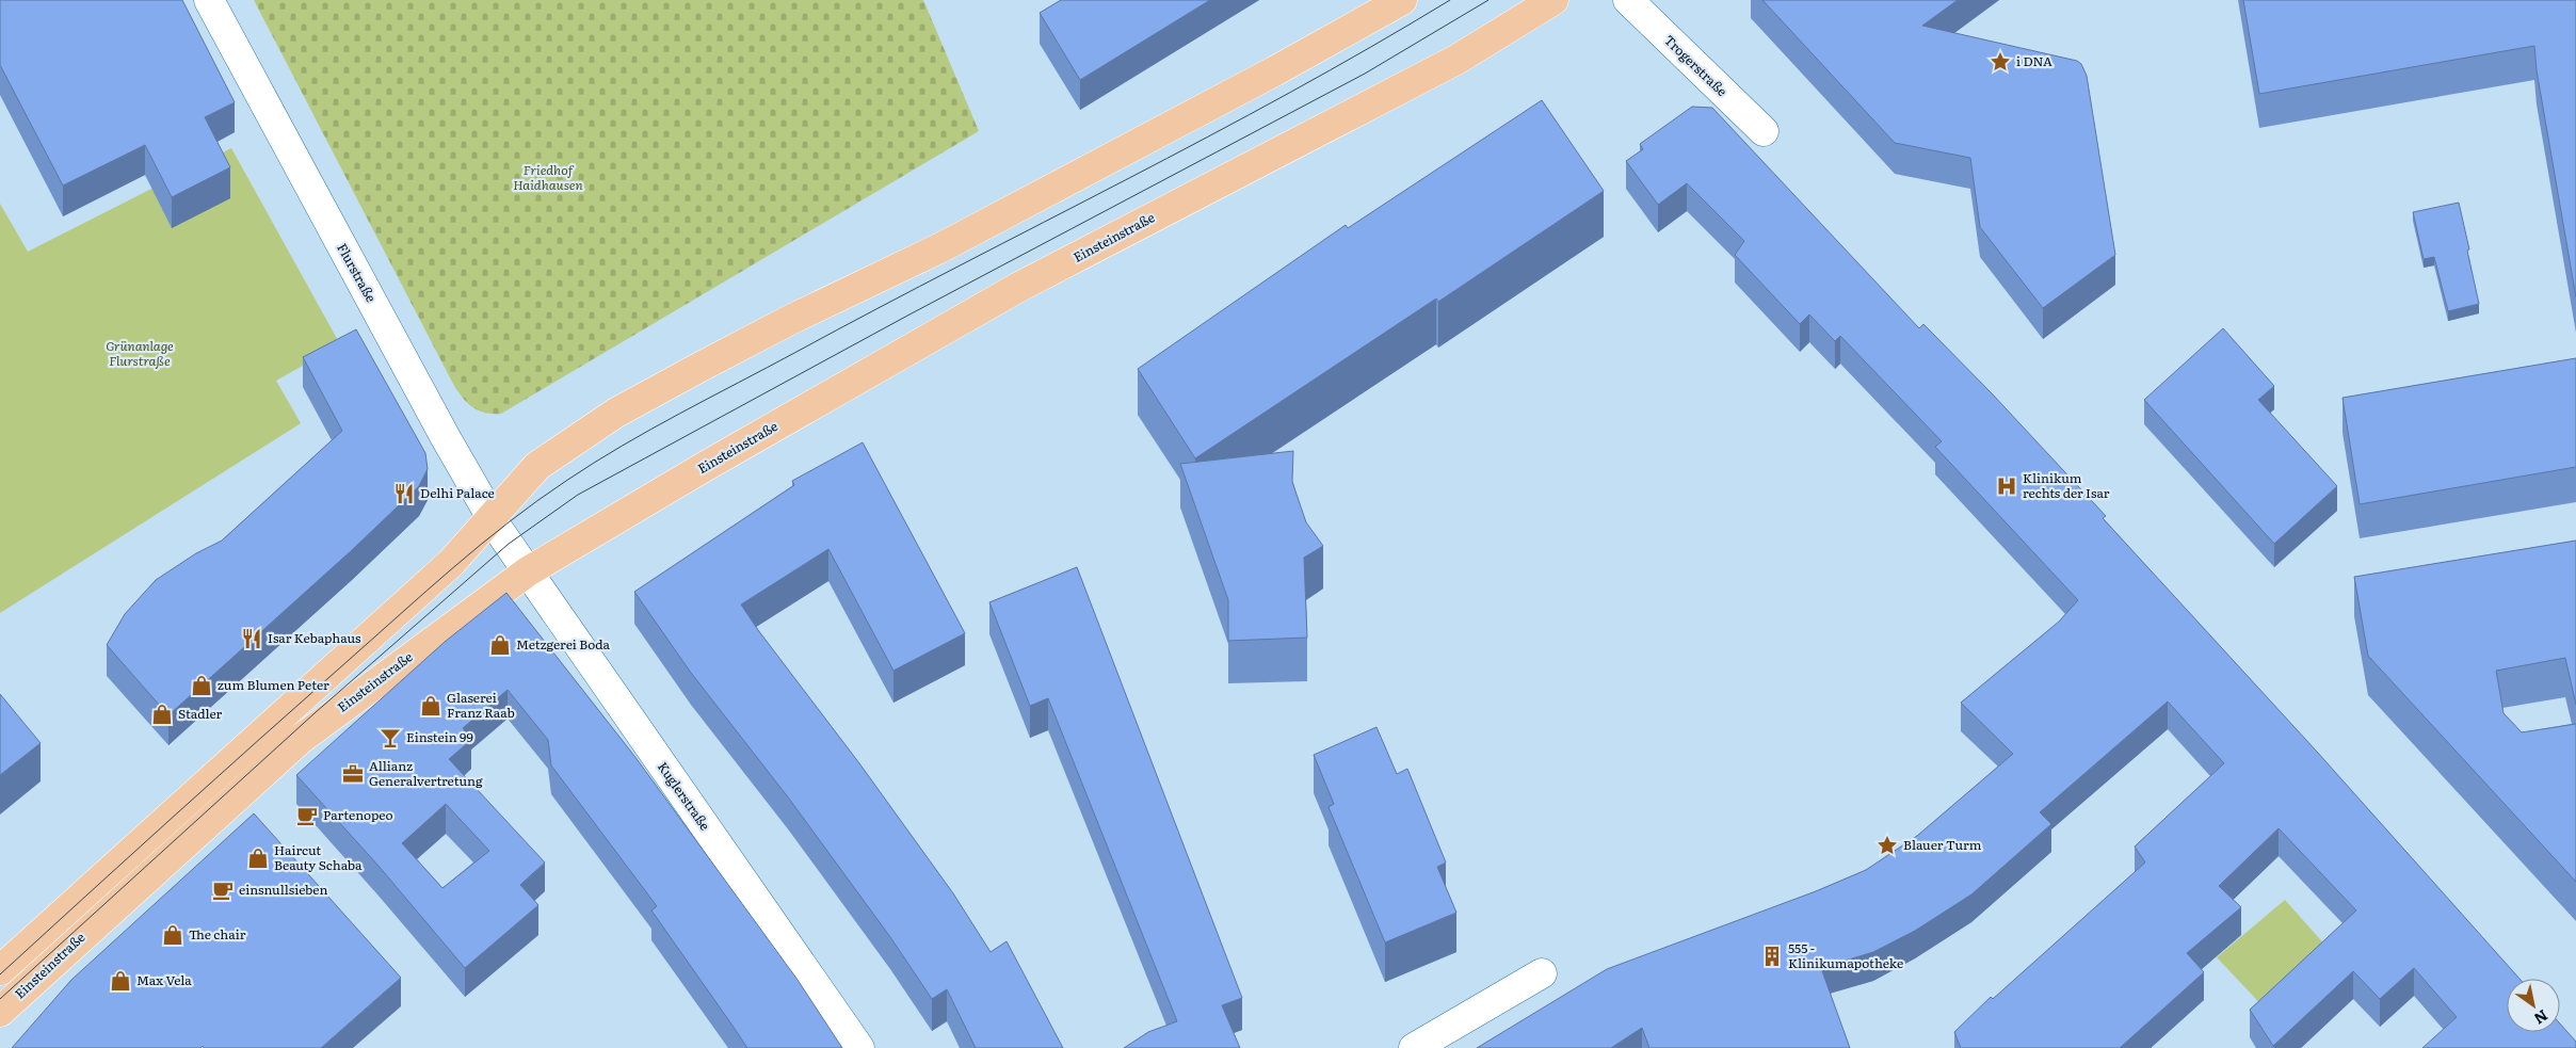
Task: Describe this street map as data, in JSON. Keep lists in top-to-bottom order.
{
  "streets": {
    "main road": ["Einsteinstraße"],
    "street": ["Trogerstraße", "Flurstraße", "Kuglerstraße"]
  },
  "crossings": [
    ["Einsteinstraße", "Kuglerstraße"],
    ["Flurstraße", "Kuglerstraße"]
  ],
  "parks": ["Friedhof Haidhausen", "Grünanlage Flurstraße"],
  "places": {
    "place": ["i DNA", "Blauer Turm"],
    "hospital": ["Klinikum rechts der Isar"],
    "restaurant": ["Delhi Palace", "Isar Kebaphaus"],
    "shop": [
      "Metzgerei Boda",
      "zum Blumen Peter",
      "Glaserei Franz Raab",
      "Stadler",
      "Haircut Beauty Schaba",
      "The chair",
      "Max Vela"
    ],
    "bar": ["Einstein 99"],
    "office": ["Allianz Generalvertretung"],
    "cafe": ["Partenopeo", "einsnullsieben"],
    "building": ["555 - Klinikumapotheke"]
  },
  "north": "bottom right"
}
